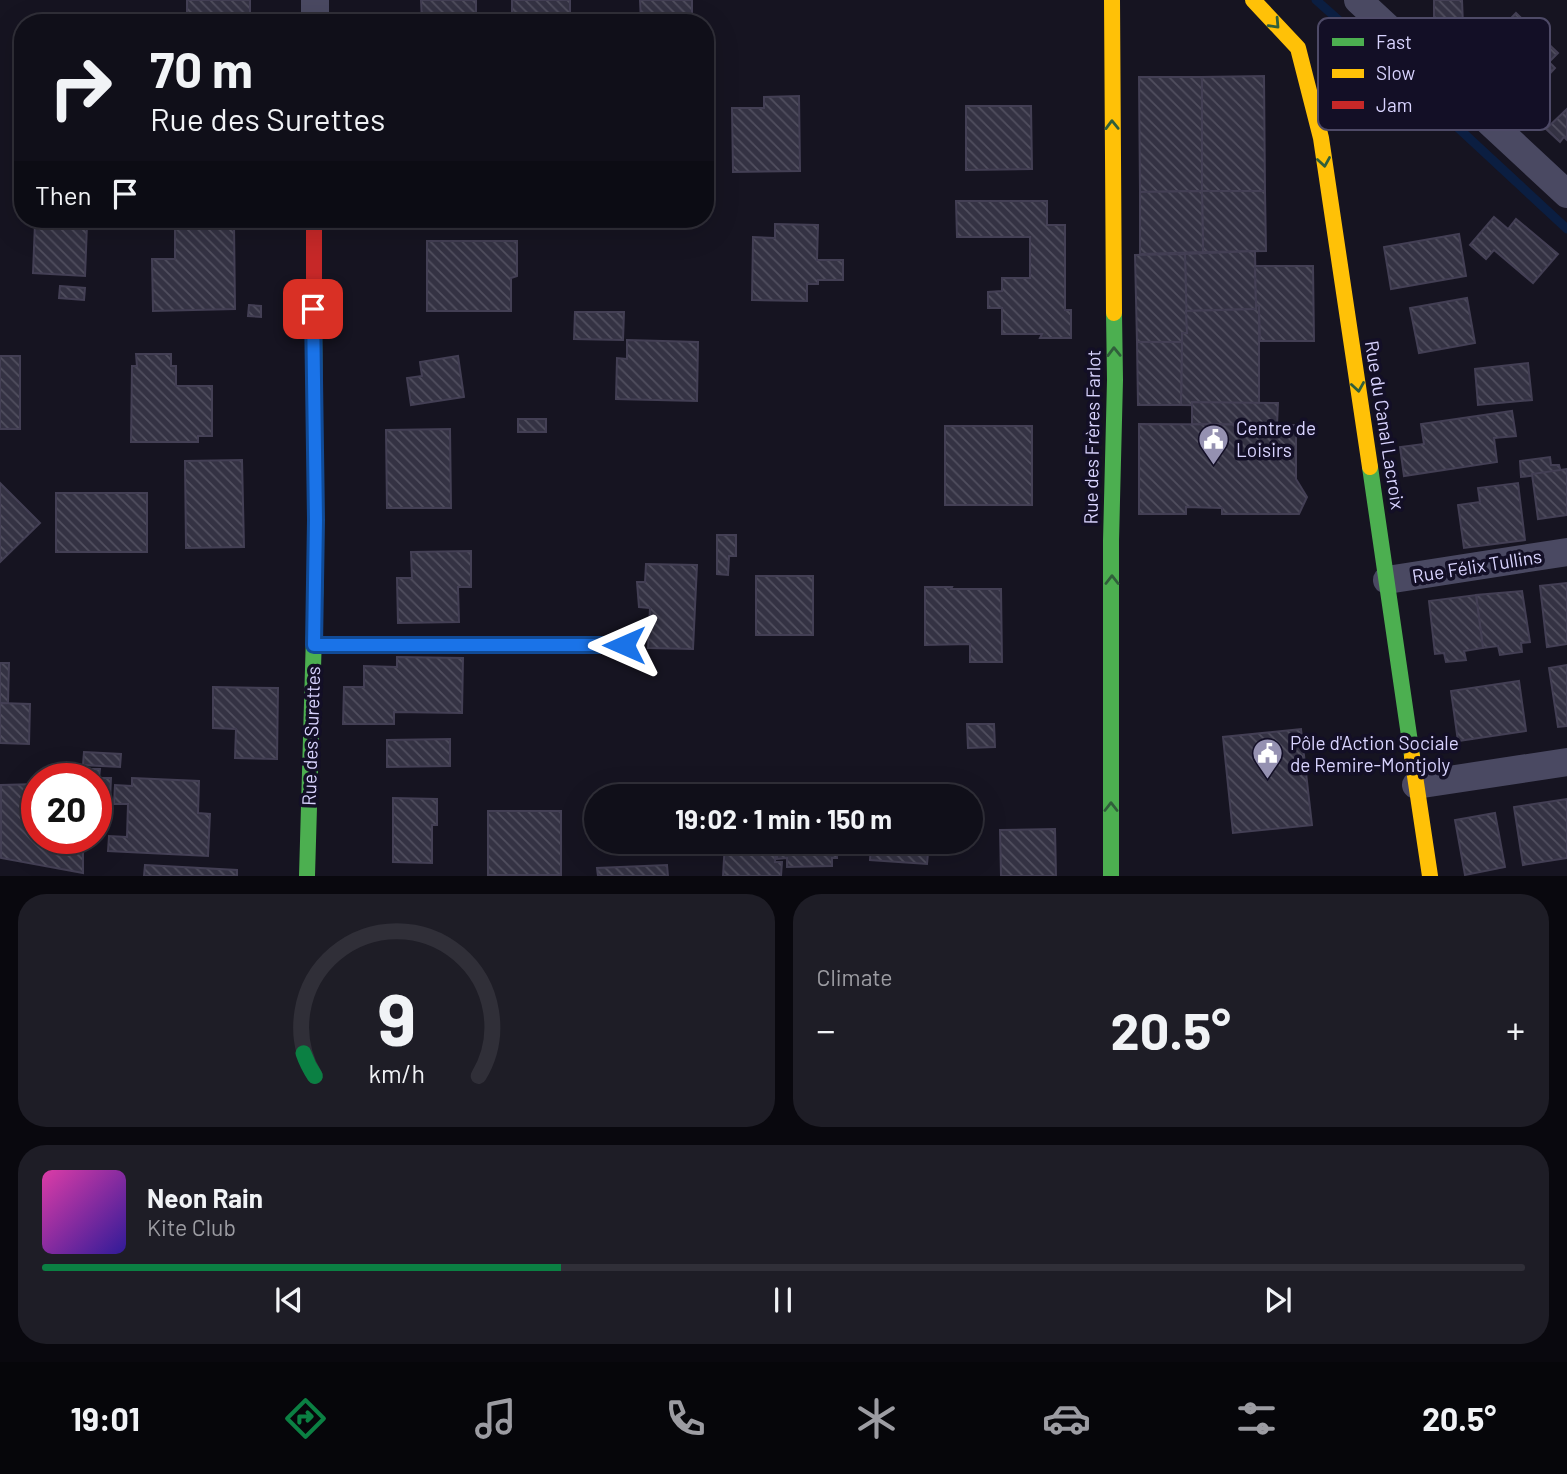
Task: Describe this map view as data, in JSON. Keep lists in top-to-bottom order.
{
  "streets": {
    "street": [
      "Rue du Canal Lacroix",
      "Rue des Frères Farlot",
      "Rue Félix Tullins",
      "Rue des Surettes"
    ]
  },
  "crossings": [
    ["Rue du Canal Lacroix", "Rue Félix Tullins"]
  ],
  "one_way": ["Rue du Canal Lacroix", "Rue des Frères Farlot"],
  "places": {
    "public building": ["Centre de Loisirs", "Pôle d'Action Sociale de Remire-Montjoly"]
  },
  "legend": ["Fast", "Slow", "Jam"],
  "page": {
    "turn": ["70 m", "Rue des Surettes"],
    "then": "Then",
    "limit": "20",
    "trip": "19:02 · 1 min · 150 m",
    "tile": "Climate",
    "heat": ["−", "20.5°", "+"],
    "song": ["Neon Rain", "Kite Club"],
    "tabs": ["19:01", "20.5°"],
    "gauge": ["9", "km/h"]
  }
}
